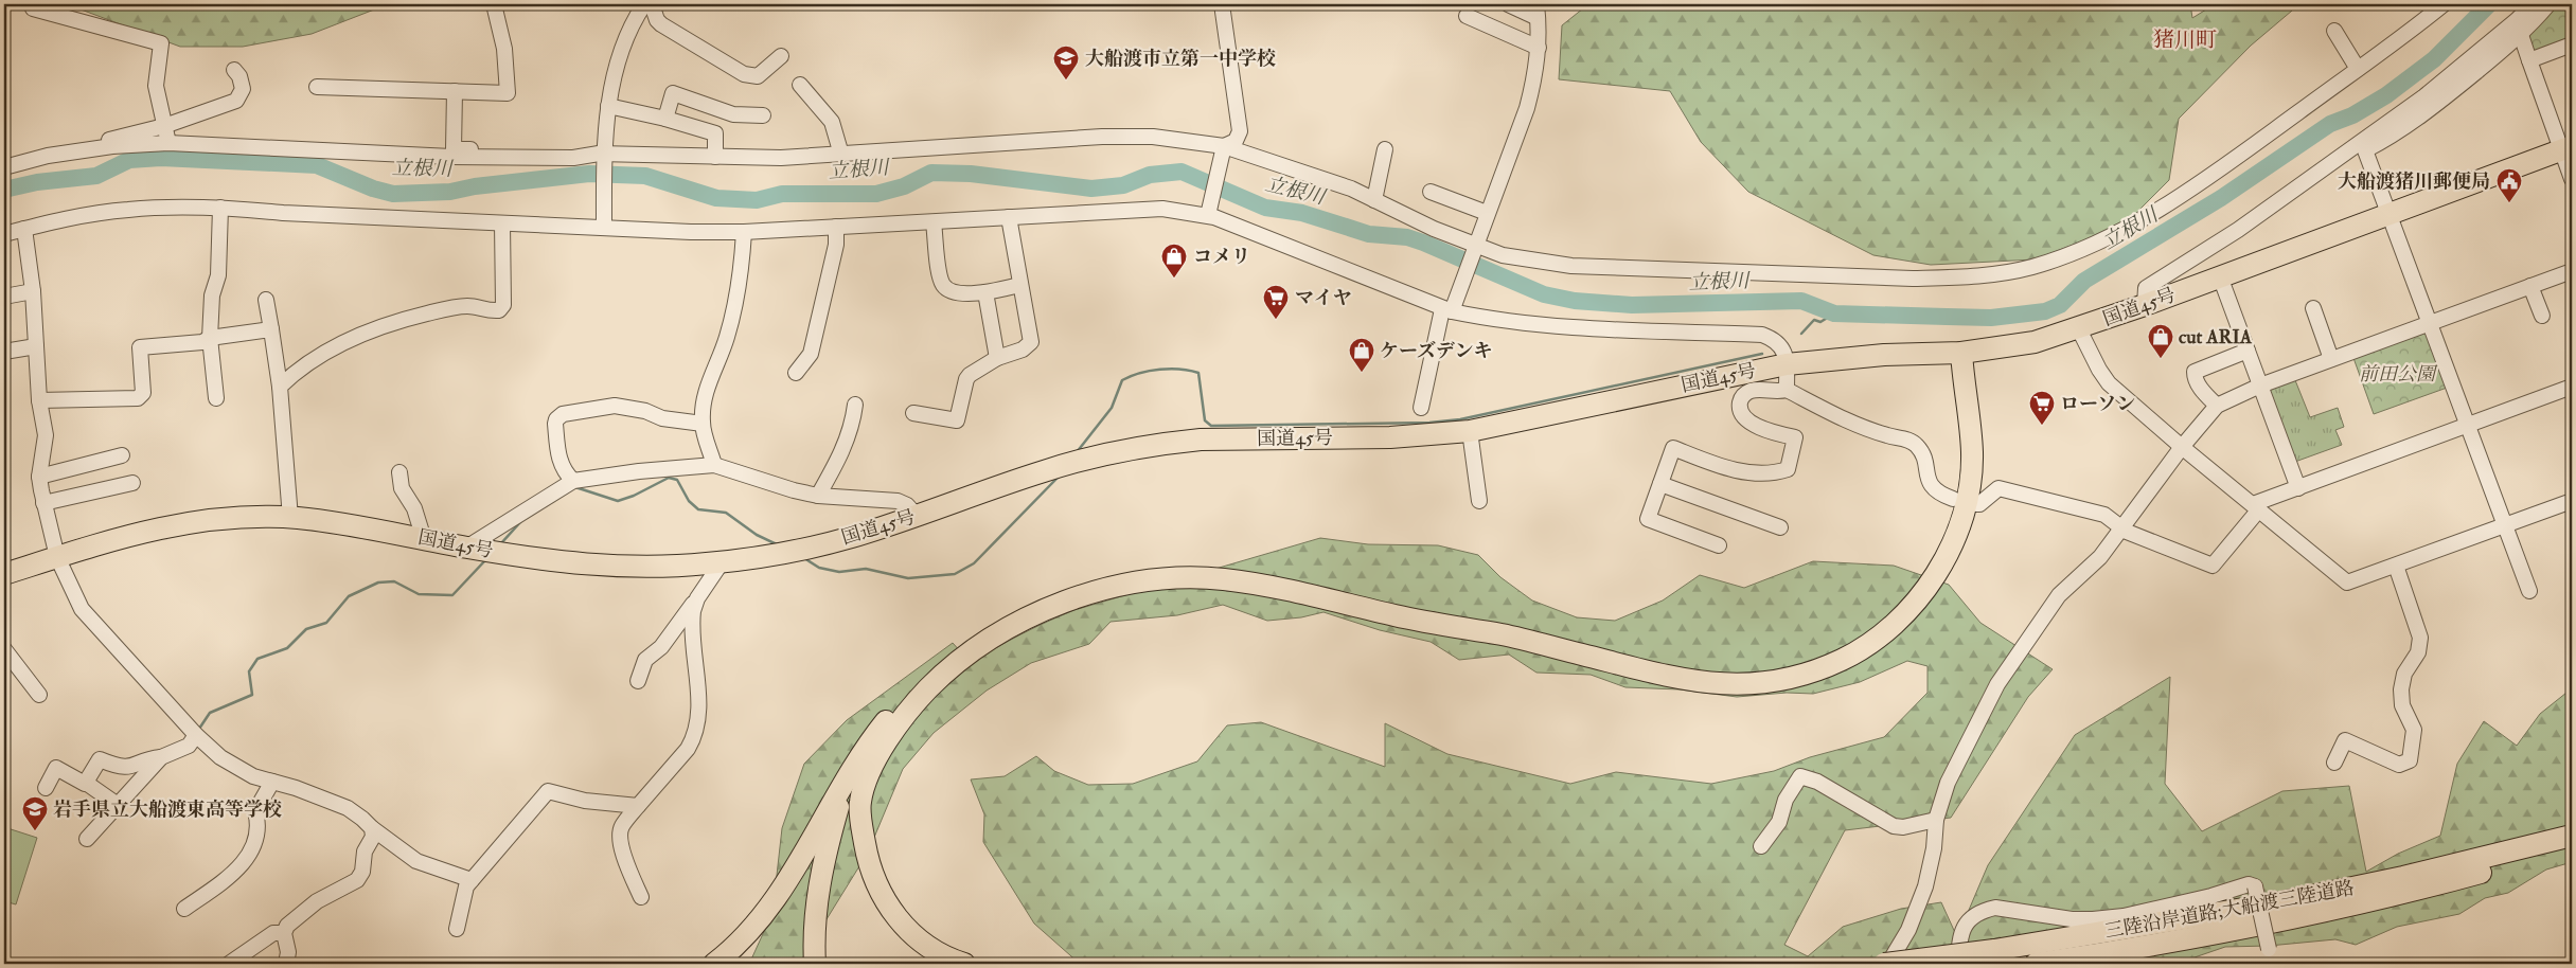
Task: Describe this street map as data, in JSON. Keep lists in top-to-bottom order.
{
  "streets": {
    "highway": ["国道45号", "三陸沿岸道路;大船渡三陸道路"]
  },
  "districts": ["猪川町"],
  "water": ["立根川"],
  "parks": ["前田公園"],
  "places": {
    "school or university": ["大船渡市立第一中学校", "岩手県立大船渡東高等学校"],
    "public building": ["大船渡猪川郵便局"],
    "shop": ["コメリ", "cut ARIA", "ケーズデンキ"],
    "supermarket": ["マイヤ", "ローソン"]
  }
}
